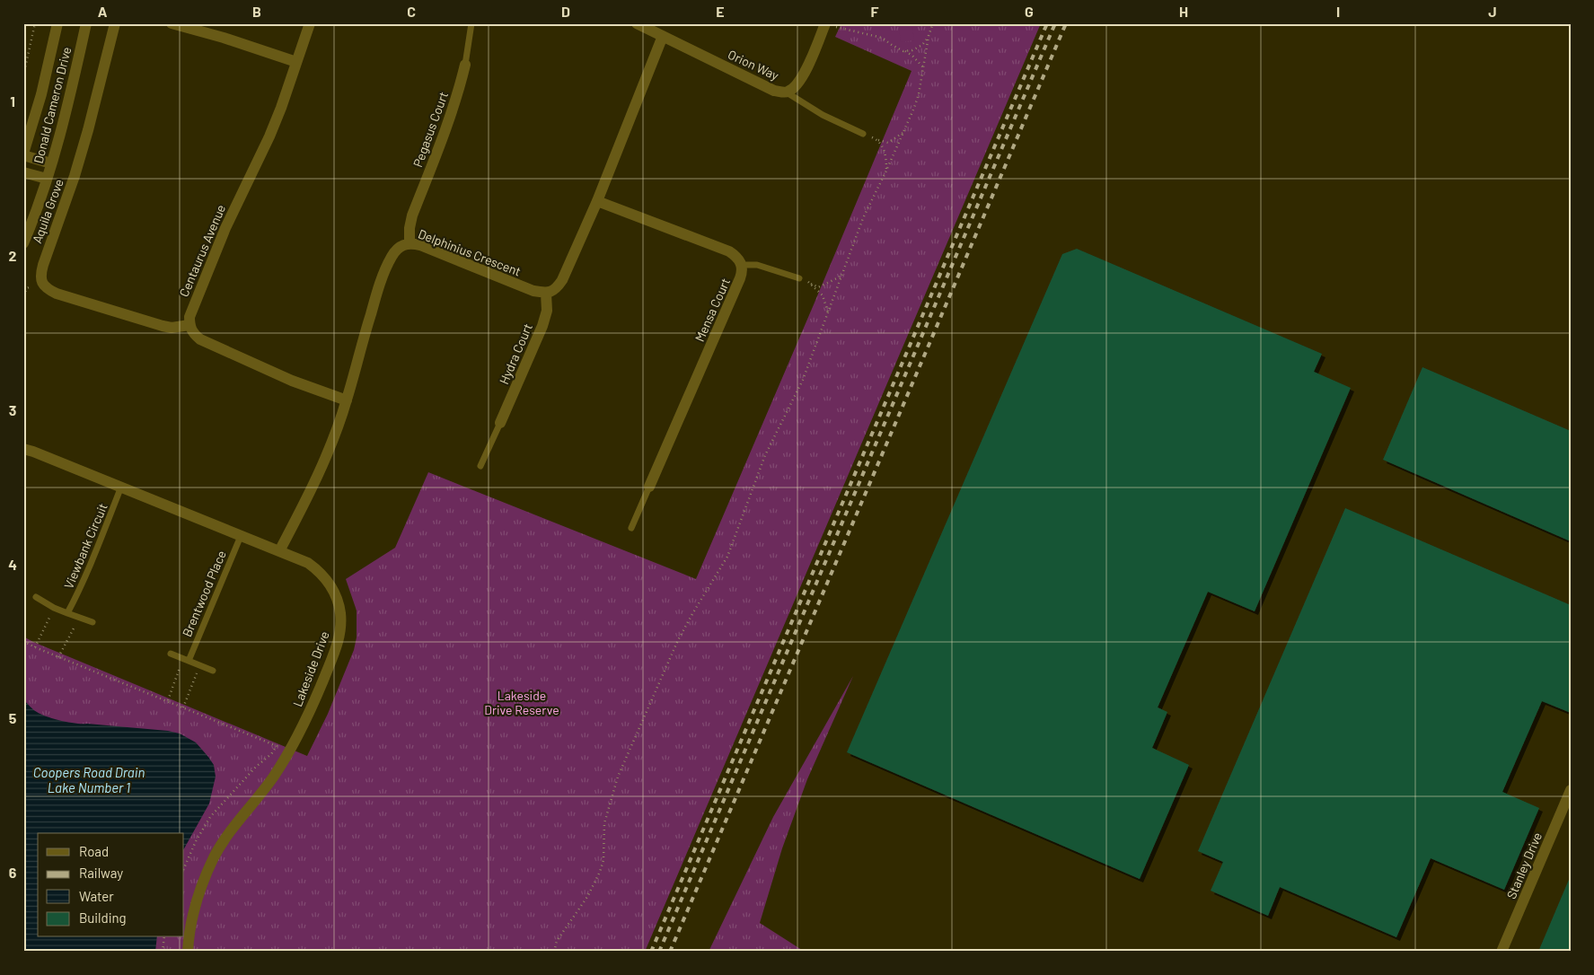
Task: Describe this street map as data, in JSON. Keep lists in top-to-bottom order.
{
  "streets": {
    "street": [
      "Orion Way",
      "Donald Cameron Drive",
      "Pegasus Court",
      "Aquila Grove",
      "Centaurus Avenue",
      "Delphinius Crescent",
      "Mensa Court",
      "Hydra Court",
      "Lakeside Drive",
      "Stanley Drive"
    ],
    "lane": ["Viewbank Circuit", "Brentwood Place"]
  },
  "crossings": [
    ["Pegasus Court", "Delphinius Crescent"],
    ["Aquila Grove", "Centaurus Avenue"],
    ["Delphinius Crescent", "Hydra Court"],
    ["Delphinius Crescent", "Lakeside Drive"],
    ["Viewbank Circuit", "Lakeside Drive"],
    ["Brentwood Place", "Lakeside Drive"]
  ],
  "water": ["Coopers Road Drain Lake Number 1"],
  "parks": ["Lakeside Drive Reserve"],
  "legend": [
    "Road",
    "Railway",
    "Water",
    "Building"
  ],
  "grid": {
    "columns": [
      "A",
      "B",
      "C",
      "D",
      "E",
      "F",
      "G",
      "H",
      "I",
      "J"
    ],
    "rows": [
      "1",
      "2",
      "3",
      "4",
      "5",
      "6"
    ]
  }
}
